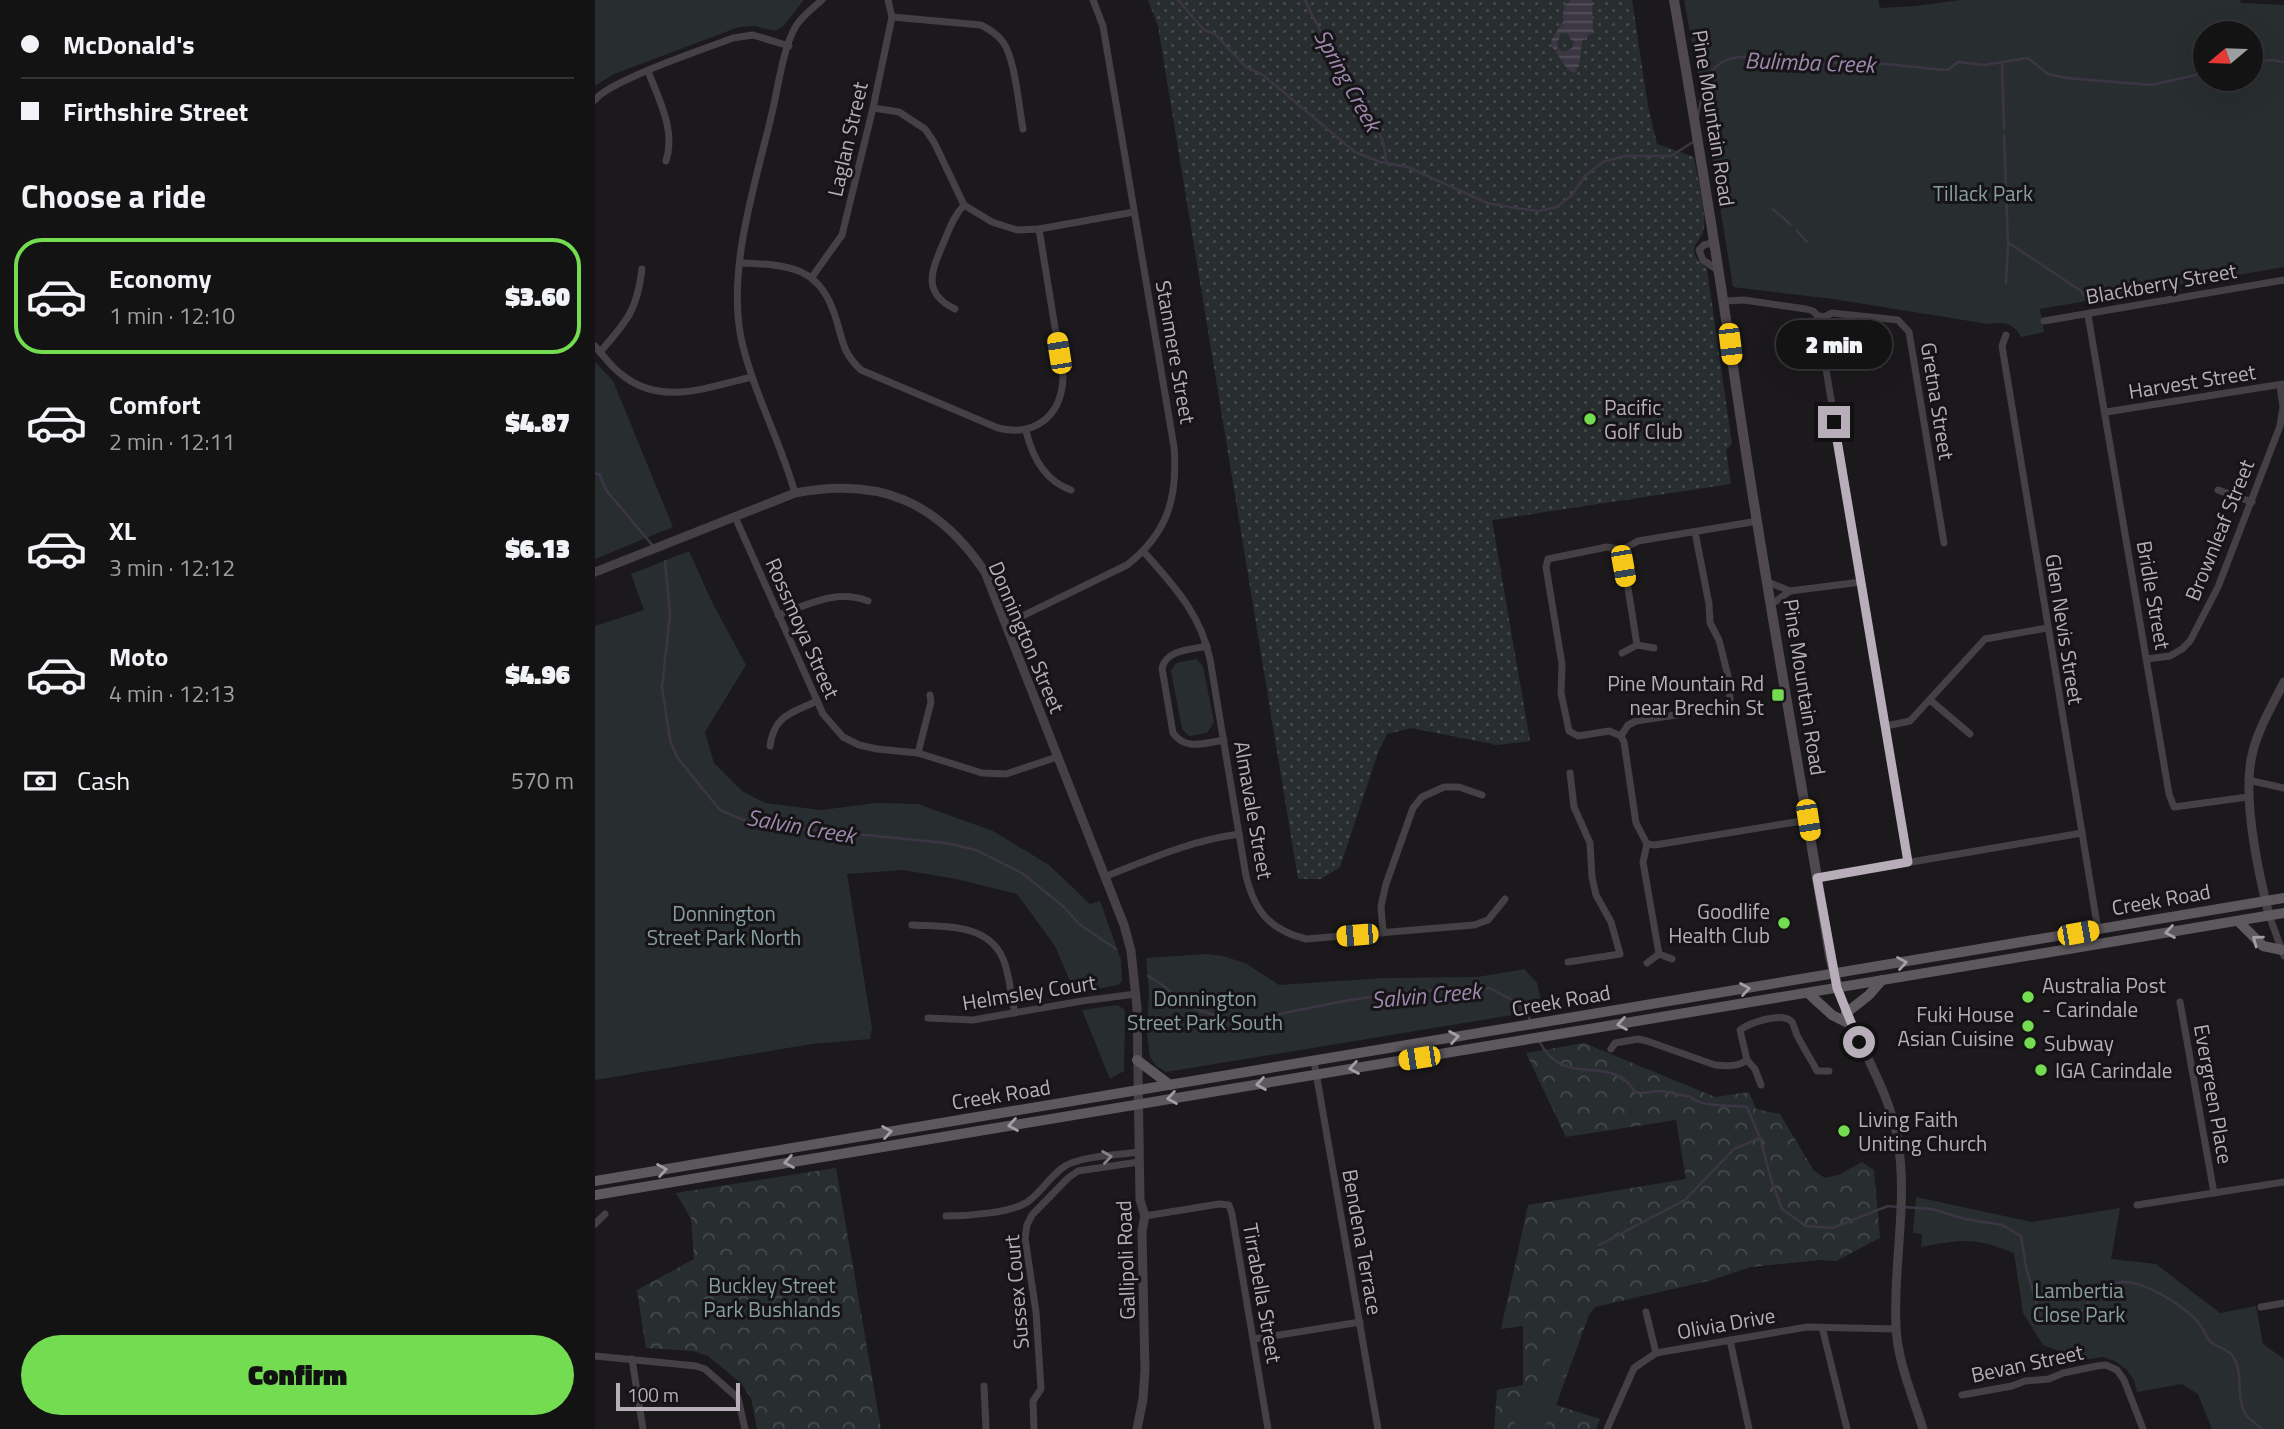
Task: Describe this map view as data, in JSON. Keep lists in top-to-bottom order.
{
  "streets": {
    "main road": ["Pine Mountain Road", "Creek Road"],
    "street": [
      "Laglan Street",
      "Blackberry Street",
      "Stanmere Street",
      "Harvest Street",
      "Gretna Street",
      "Brownleaf Street",
      "Bridle Street",
      "Rossmoya Street",
      "Glen Nevis Street",
      "Donnington Street",
      "Almavale Street",
      "Helmsley Court",
      "Evergreen Place",
      "Bendena Terrace",
      "Gallipoli Road",
      "Sussex Court",
      "Tirrabella Street",
      "Olivia Drive",
      "Bevan Street"
    ]
  },
  "crossings": [
    ["Pine Mountain Road", "Gretna Street"],
    ["Pine Mountain Road", "Creek Road"],
    ["Pine Mountain Road", "Olivia Drive"],
    ["Blackberry Street", "Bridle Street"],
    ["Stanmere Street", "Donnington Street"],
    ["Stanmere Street", "Almavale Street"],
    ["Harvest Street", "Brownleaf Street"],
    ["Harvest Street", "Bridle Street"],
    ["Brownleaf Street", "Bridle Street"],
    ["Rossmoya Street", "Donnington Street"],
    ["Glen Nevis Street", "Creek Road"],
    ["Donnington Street", "Creek Road"],
    ["Donnington Street", "Helmsley Court"],
    ["Donnington Street", "Gallipoli Road"],
    ["Creek Road", "Bendena Terrace"],
    ["Creek Road", "Gallipoli Road"],
    ["Gallipoli Road", "Tirrabella Street"]
  ],
  "water": ["Bulimba Creek", "Spring Creek", "Salvin Creek"],
  "parks": [
    "Tillack Park",
    "Donnington Street Park North",
    "Donnington Street Park South",
    "Buckley Street Park Bushlands",
    "Lambertia Close Park"
  ],
  "places": {
    "other": [
      "Pacific Golf Club",
      "Goodlife Health Club",
      "Australia Post - Carindale",
      "Fuki House Asian Cuisine",
      "Subway",
      "IGA Carindale",
      "Living Faith Uniting Church"
    ],
    "transit": ["Pine Mountain Rd near Brechin St"]
  },
  "scale_bar": "100 m",
  "north": "left",
  "page": {
    "banner": ["McDonald's", "Firthshire Street"],
    "heading": "Choose a ride",
    "list": [
      {
        "name": "Economy",
        "note": "1 min · 12:10",
        "value": "$3.60"
      },
      {
        "name": "Comfort",
        "note": "2 min · 12:11",
        "value": "$4.87"
      },
      {
        "name": "XL",
        "note": "3 min · 12:12",
        "value": "$6.13"
      },
      {
        "name": "Moto",
        "note": "4 min · 12:13",
        "value": "$4.96"
      }
    ],
    "bubble": "2 min",
    "pay": ["Cash", "570 m"],
    "buttons": "Confirm",
    "scale": "100 m"
  }
}
